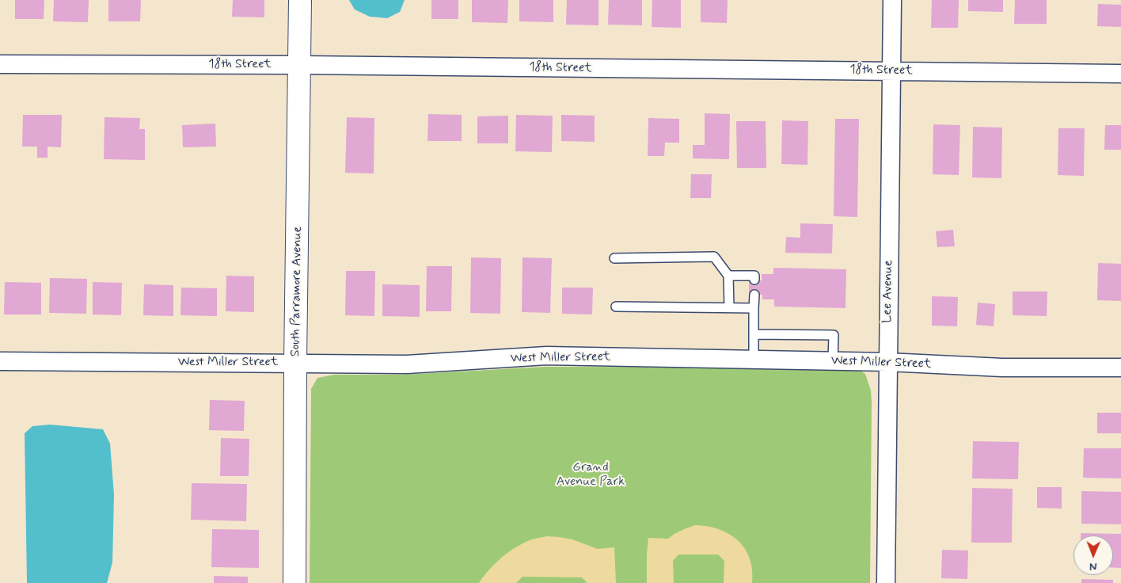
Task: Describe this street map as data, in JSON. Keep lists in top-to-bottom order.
{
  "streets": {
    "street": [
      "18th Street",
      "South Parramore Avenue",
      "Lee Avenue",
      "West Miller Street"
    ]
  },
  "crossings": [
    ["18th Street", "South Parramore Avenue"],
    ["18th Street", "Lee Avenue"],
    ["South Parramore Avenue", "West Miller Street"],
    ["Lee Avenue", "West Miller Street"]
  ],
  "parks": ["Grand Avenue Park"],
  "north": "bottom"
}
